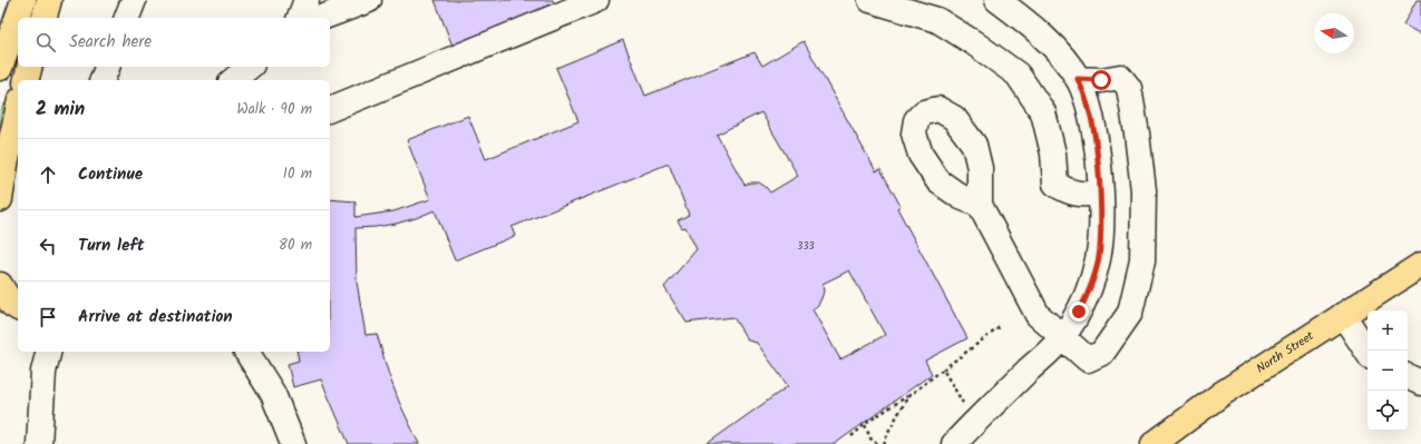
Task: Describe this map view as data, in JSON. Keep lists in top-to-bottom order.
{
  "streets": {
    "main road": ["North Street"]
  },
  "house_numbers": ["333"],
  "north": "left",
  "page": {
    "search": "Search here",
    "heading": ["2 min", "Walk · 90 m"],
    "list": [
      ["Continue", "10 m"],
      ["Turn left", "80 m"],
      "Arrive at destination"
    ],
    "map_buttons": ["+", "−"]
  }
}
